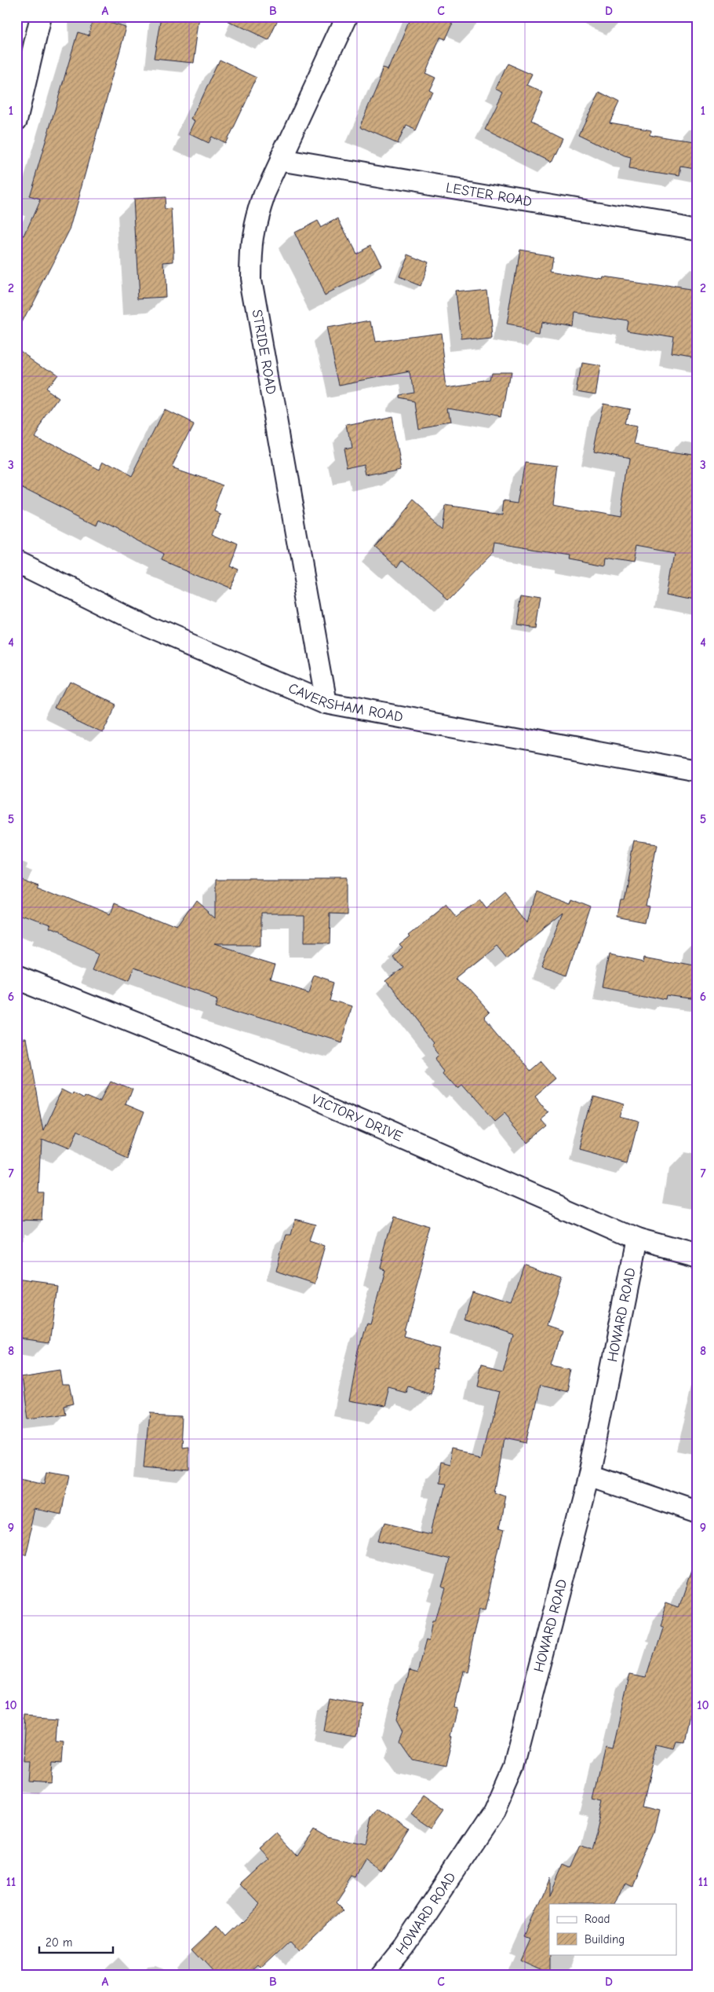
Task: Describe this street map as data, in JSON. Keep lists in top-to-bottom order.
{
  "streets": {
    "street": [
      "LESTER ROAD",
      "STRIDE ROAD",
      "CAVERSHAM ROAD",
      "VICTORY DRIVE",
      "HOWARD ROAD"
    ]
  },
  "crossings": [
    ["LESTER ROAD", "STRIDE ROAD"],
    ["STRIDE ROAD", "CAVERSHAM ROAD"],
    ["VICTORY DRIVE", "HOWARD ROAD"]
  ],
  "legend": ["Road", "Building"],
  "scale_bar": "20 m",
  "grid": {
    "columns": [
      "A",
      "B",
      "C",
      "D"
    ],
    "rows": [
      "1",
      "2",
      "3",
      "4",
      "5",
      "6",
      "7",
      "8",
      "9",
      "10",
      "11"
    ]
  }
}
